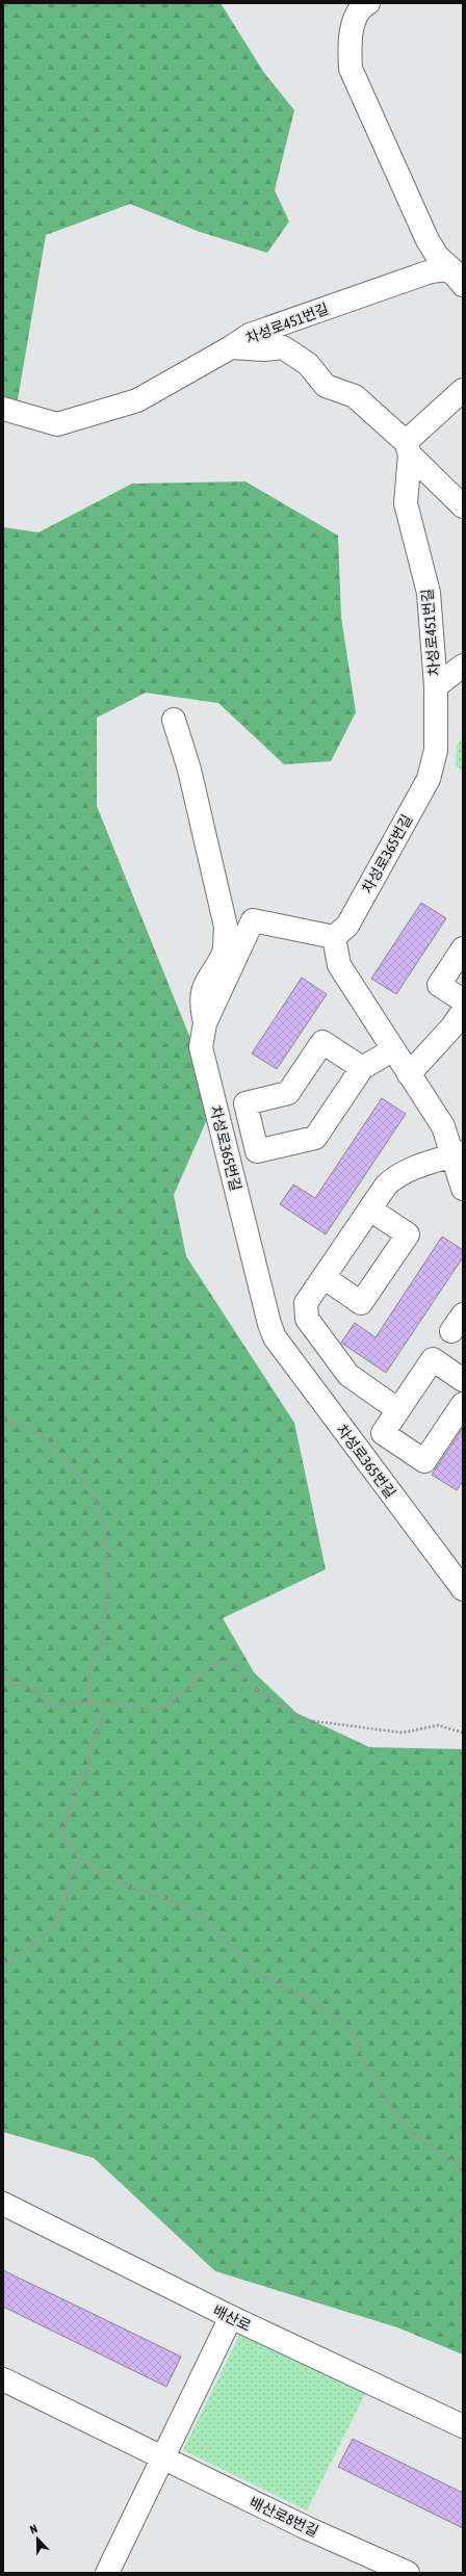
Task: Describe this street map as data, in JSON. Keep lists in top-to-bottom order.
{
  "streets": {
    "street": [
      "차성로451번길",
      "차성로365번길",
      "배산로",
      "배산로8번길"
    ]
  },
  "crossings": [
    ["차성로451번길", "차성로365번길"]
  ],
  "north": "top"
}
